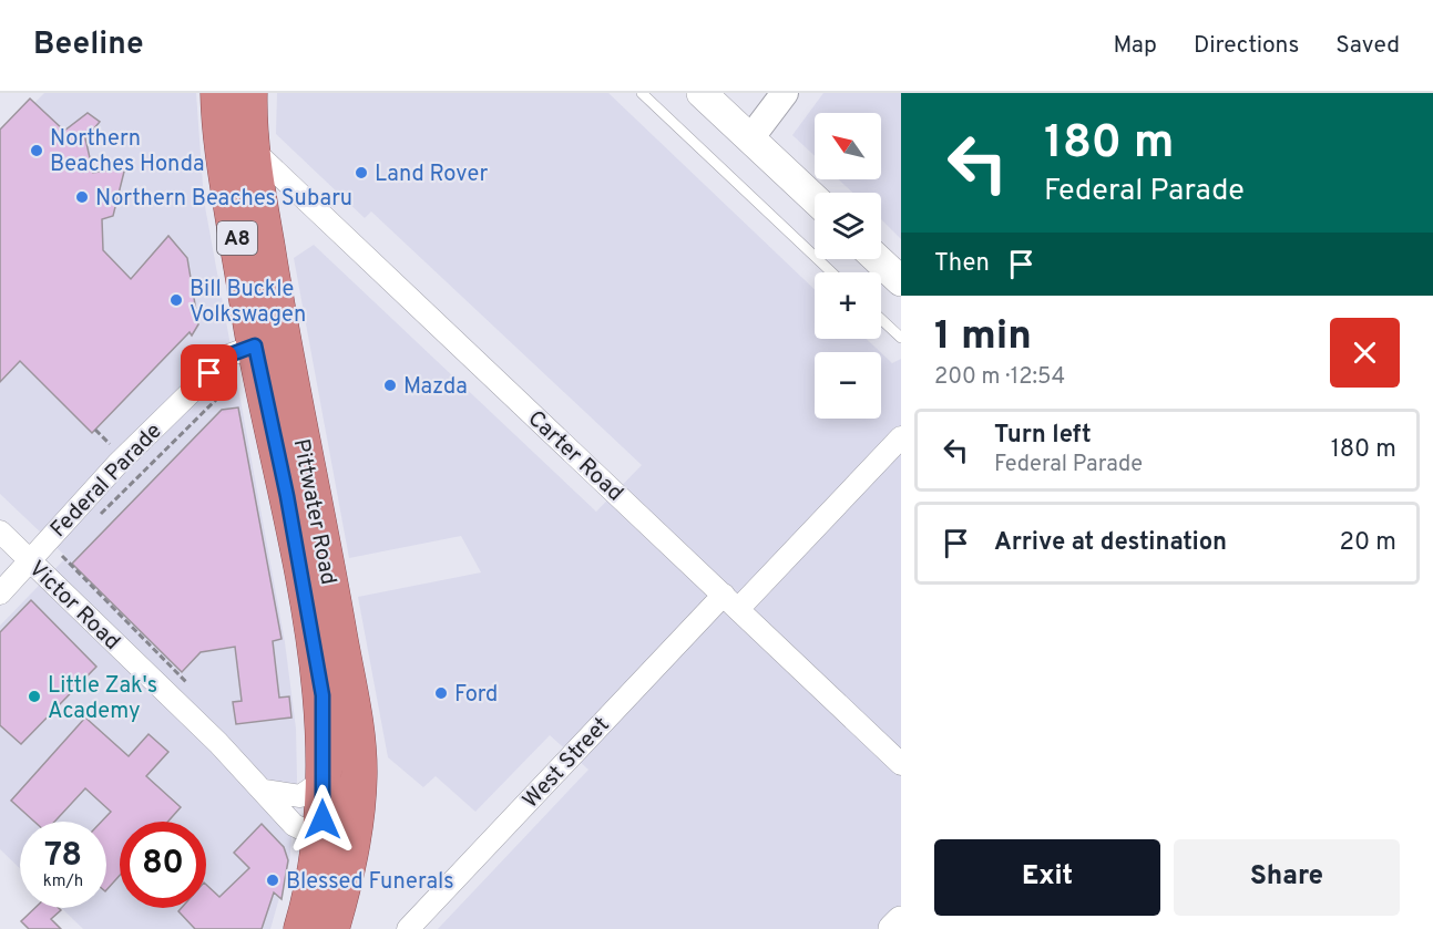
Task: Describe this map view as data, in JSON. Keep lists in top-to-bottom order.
{
  "streets": {
    "highway": ["A8", "Pittwater Road"],
    "street": [
      "Carter Road",
      "Federal Parade",
      "Victor Road",
      "West Street"
    ]
  },
  "crossings": [
    ["Carter Road", "Pittwater Road"],
    ["Carter Road", "West Street"],
    ["Federal Parade", "Pittwater Road"],
    ["Federal Parade", "Victor Road"],
    ["Pittwater Road", "Victor Road"]
  ],
  "places": [
    "Northern Beaches Honda",
    "Land Rover",
    "Northern Beaches Subaru",
    "Bill Buckle Volkswagen",
    "Mazda",
    "Ford",
    "Little Zak's Academy",
    "Blessed Funerals"
  ],
  "north": "top left",
  "page": {
    "header": "Beeline",
    "nav": ["Map", "Directions", "Saved"],
    "turn": ["180 m", "Federal Parade"],
    "map_buttons": ["+", "−"],
    "then": "Then",
    "heading": ["1 min", "200 m · 12:54"],
    "list": [
      {
        "name": "Turn left",
        "note": "Federal Parade",
        "value": "180 m"
      },
      {
        "name": "Arrive at destination",
        "value": "20 m"
      }
    ],
    "speed": "78 km/h",
    "limit": "80",
    "buttons": ["Exit", "Share"]
  }
}
